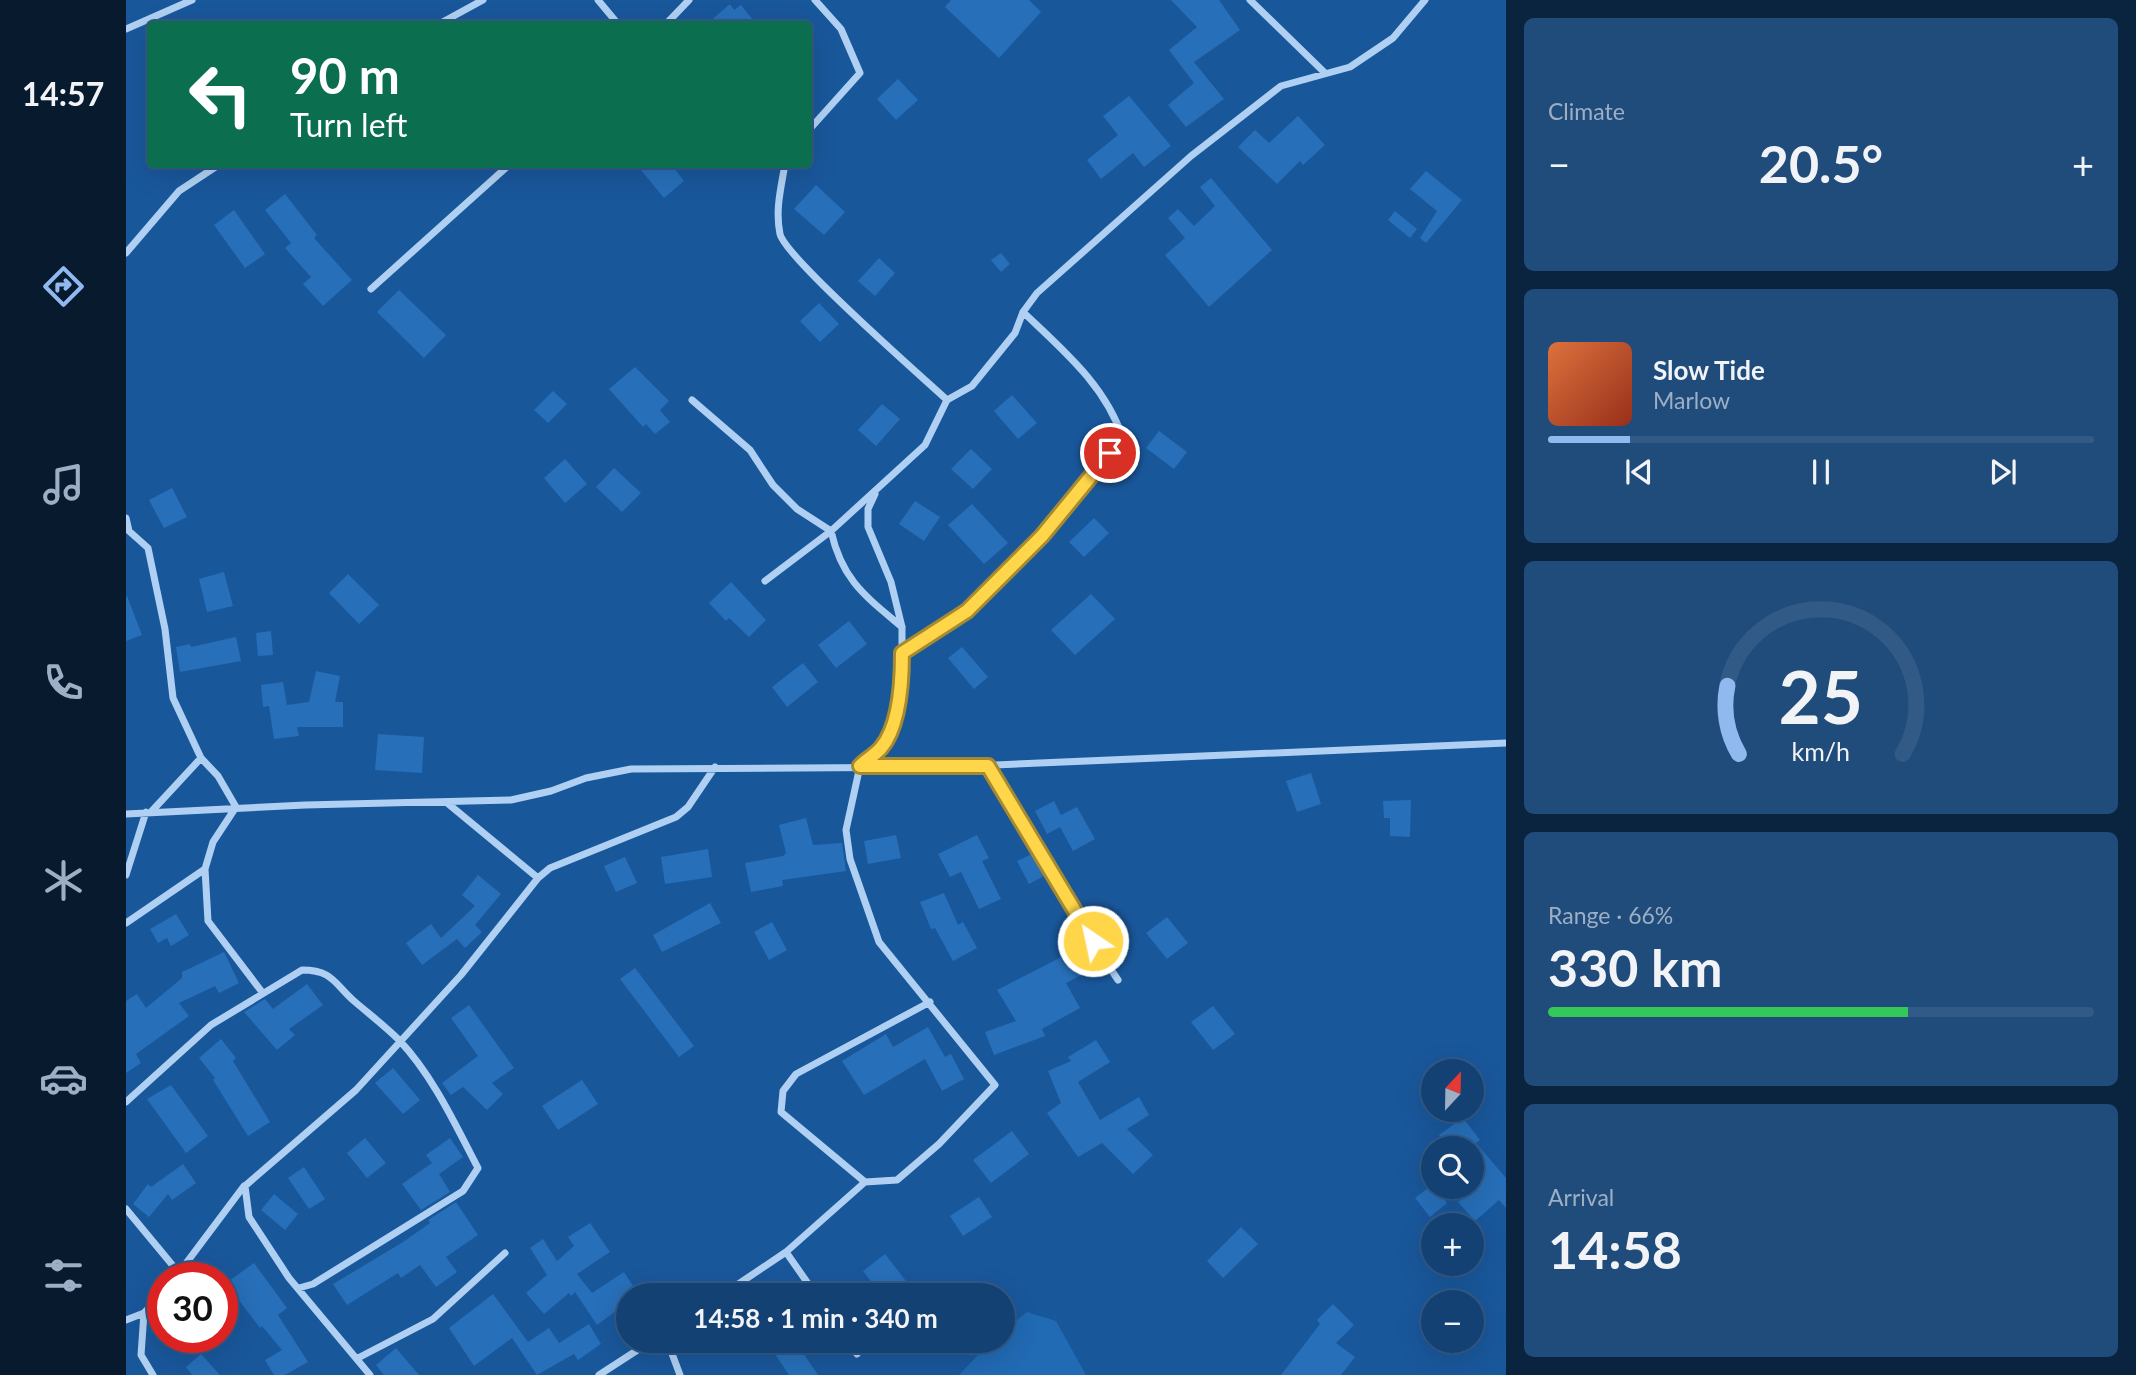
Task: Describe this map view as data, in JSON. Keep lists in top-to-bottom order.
{
  "north": "top",
  "page": {
    "tabs": "14:57",
    "tile": [
      "Climate",
      ["Range · 66%", "330 km"],
      ["Arrival", "14:58"]
    ],
    "turn": ["90 m", "Turn left"],
    "heat": ["−", "20.5°", "+"],
    "song": ["Slow Tide", "Marlow"],
    "map_buttons": ["+", "−"],
    "limit": "30",
    "trip": "14:58 · 1 min · 340 m",
    "gauge": ["25", "km/h"]
  }
}
